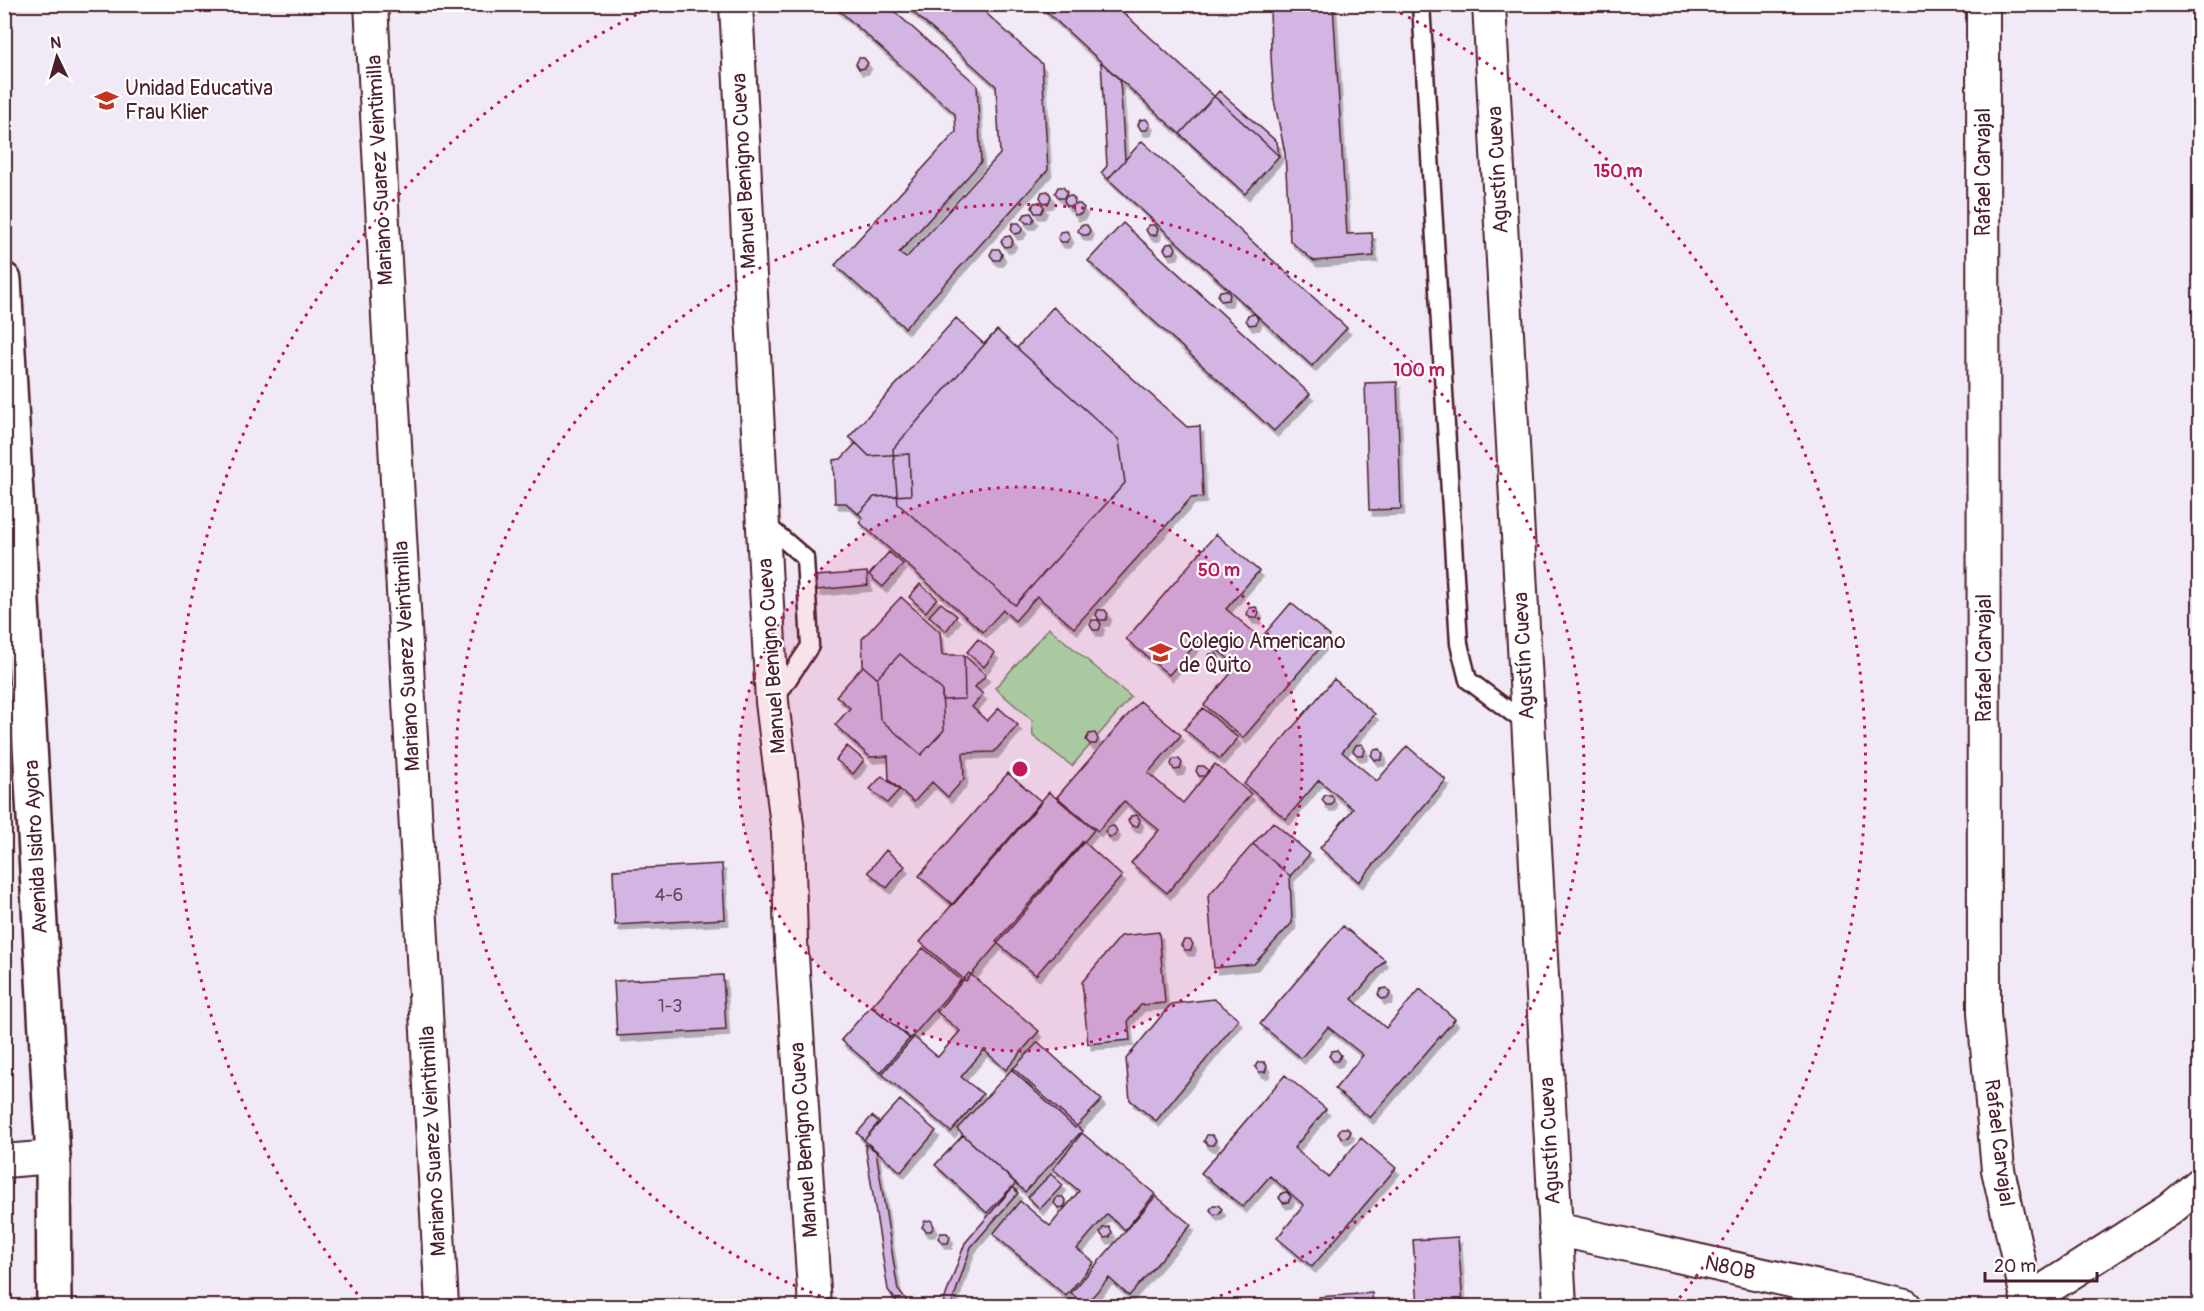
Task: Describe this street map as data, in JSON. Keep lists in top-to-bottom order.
{
  "streets": {
    "street": [
      "Mariano Suarez Veintimilla",
      "Agustín Cueva",
      "Manuel Benigno Cueva",
      "Rafael Carvajal",
      "Avenida Isidro Ayora",
      "N80B"
    ]
  },
  "crossings": [
    ["Agustín Cueva", "N80B"]
  ],
  "places": {
    "school or university": ["Unidad Educativa Frau Klier", "Colegio Americano de Quito"]
  },
  "house_numbers": ["4-6", "1-3"],
  "scale_bar": "20 m",
  "north": "top",
  "rings": ["150 m", "100 m", "50 m"]
}
